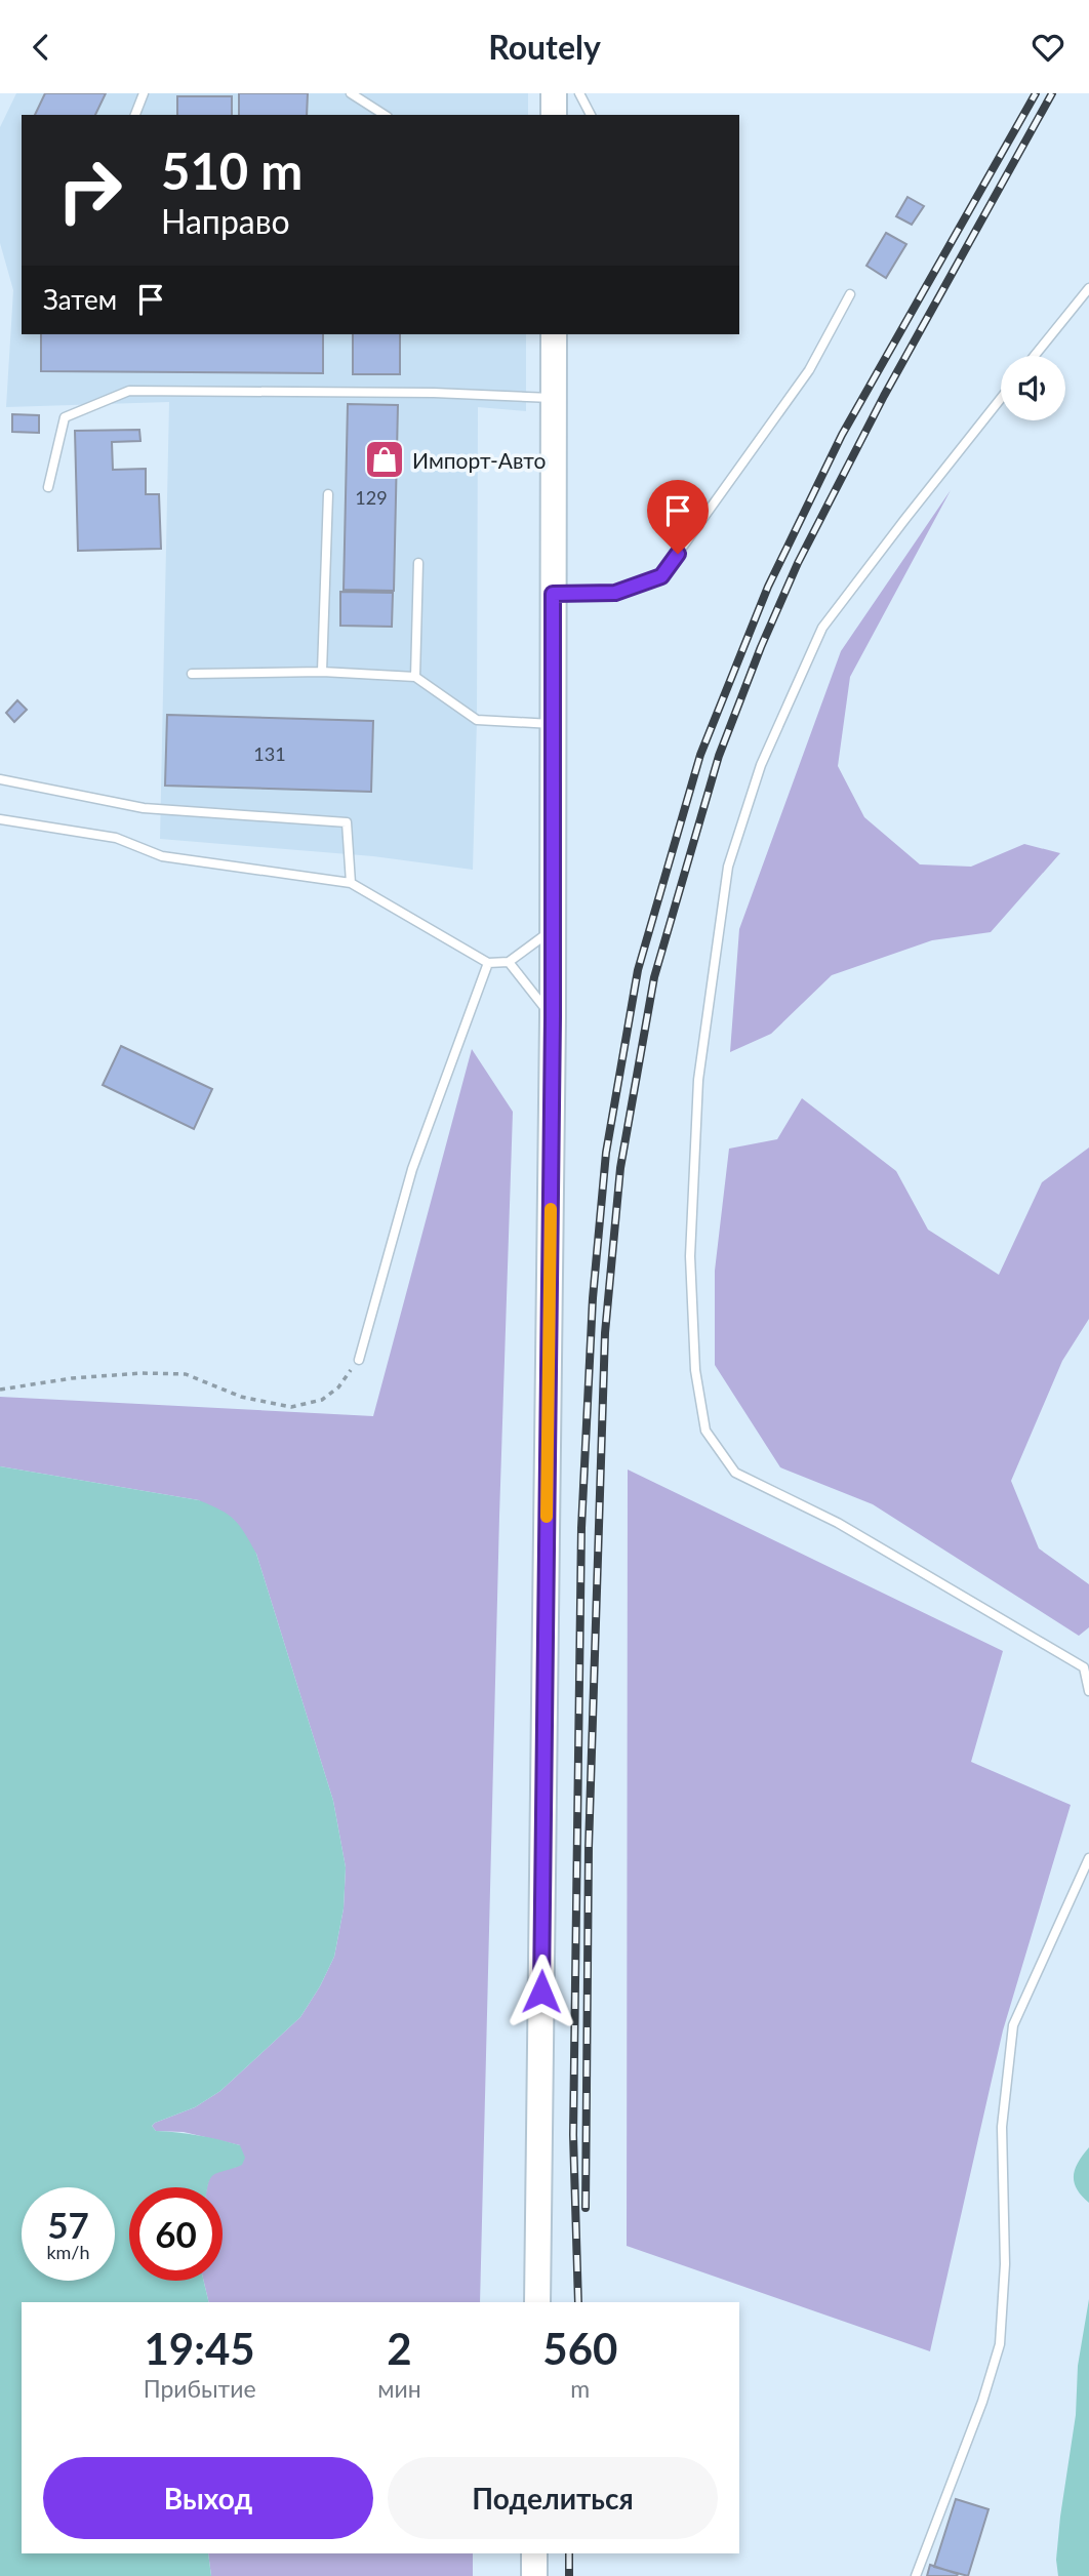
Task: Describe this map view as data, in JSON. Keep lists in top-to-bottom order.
{
  "places": {
    "shop": ["Импорт-Авто"]
  },
  "house_numbers": ["129", "131"],
  "page": {
    "header": "Routely",
    "turn": ["510 m", "Направо"],
    "then": "Затем",
    "speed": "57 km/h",
    "limit": "60",
    "eta": [
      "19:45",
      "Прибытие",
      "2",
      "мин",
      "560",
      "m"
    ],
    "buttons": ["Выход", "Поделиться"]
  }
}
